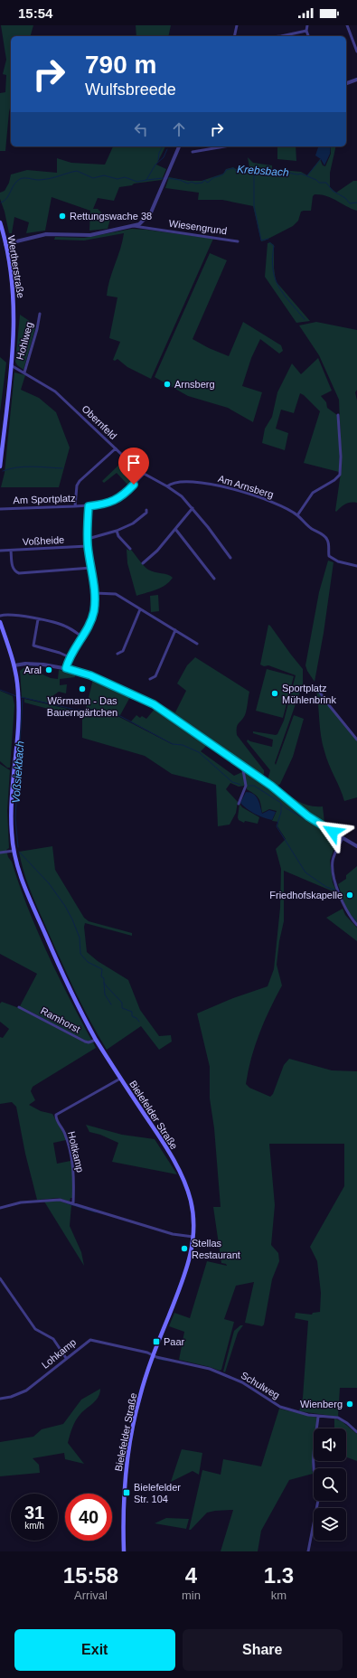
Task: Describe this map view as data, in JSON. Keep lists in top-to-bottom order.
{
  "streets": {
    "main road": ["Wertherstraße", "Bielefelder Straße"],
    "street": [
      "Wiesengrund",
      "Hohlweg",
      "Obernfeld",
      "Am Arnsberg",
      "Am Sportplatz",
      "Voßheide",
      "Ramhorst",
      "Holtkamp",
      "Lohkamp",
      "Schulweg"
    ]
  },
  "crossings": [
    ["Wertherstraße", "Obernfeld"],
    ["Hohlweg", "Obernfeld"],
    ["Obernfeld", "Am Arnsberg"],
    ["Obernfeld", "Am Sportplatz"],
    ["Ramhorst", "Bielefelder Straße"],
    ["Bielefelder Straße", "Holtkamp"],
    ["Bielefelder Straße", "Lohkamp"],
    ["Bielefelder Straße", "Schulweg"],
    ["Lohkamp", "Schulweg"]
  ],
  "water": ["Krebsbach", "Voßsiekbach"],
  "places": {
    "other": [
      "Rettungswache 38",
      "Arnsberg",
      "Aral",
      "Wörmann - Das Bauerngärtchen",
      "Sportplatz Mühlenbrink",
      "Friedhofskapelle",
      "Stellas Restaurant",
      "Wienberg"
    ],
    "transit": ["Paar", "Bielefelder Str. 104"]
  },
  "page": {
    "status": "15:54",
    "turn": ["790 m", "Wulfsbreede"],
    "speed": "31 km/h",
    "limit": "40",
    "eta": [
      "15:58",
      "Arrival",
      "4",
      "min",
      "1.3",
      "km"
    ],
    "buttons": ["Exit", "Share"]
  }
}
